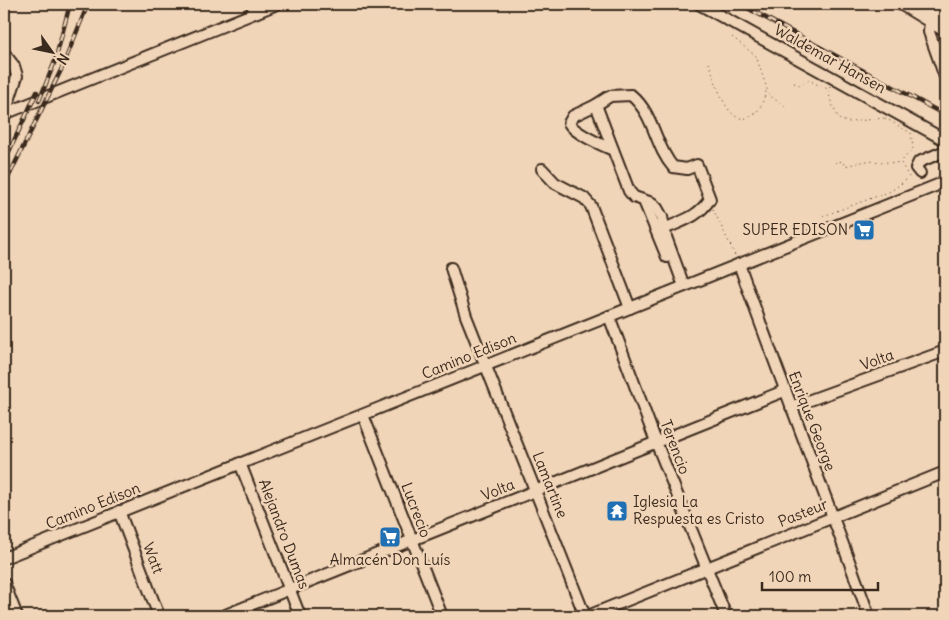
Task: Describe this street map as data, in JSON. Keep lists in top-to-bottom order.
{
  "streets": {
    "street": [
      "Waldemar Hansen",
      "Camino Edison",
      "Volta",
      "Enrique George",
      "Terencio",
      "Lamartine",
      "Lucrecio",
      "Pasteur",
      "Alejandro Dumas",
      "Watt"
    ]
  },
  "crossings": [
    ["Camino Edison", "Enrique George"],
    ["Camino Edison", "Terencio"],
    ["Camino Edison", "Lamartine"],
    ["Camino Edison", "Lucrecio"],
    ["Camino Edison", "Alejandro Dumas"],
    ["Camino Edison", "Watt"],
    ["Volta", "Enrique George"],
    ["Volta", "Terencio"],
    ["Volta", "Lamartine"],
    ["Volta", "Lucrecio"],
    ["Volta", "Alejandro Dumas"],
    ["Enrique George", "Pasteur"],
    ["Terencio", "Pasteur"],
    ["Lamartine", "Pasteur"]
  ],
  "places": {
    "supermarket": ["SUPER EDISON", "Almacén Don Luís"],
    "temple": ["Iglesia La Respuesta es Cristo"]
  },
  "scale_bar": "100 m",
  "north": "bottom right"
}
